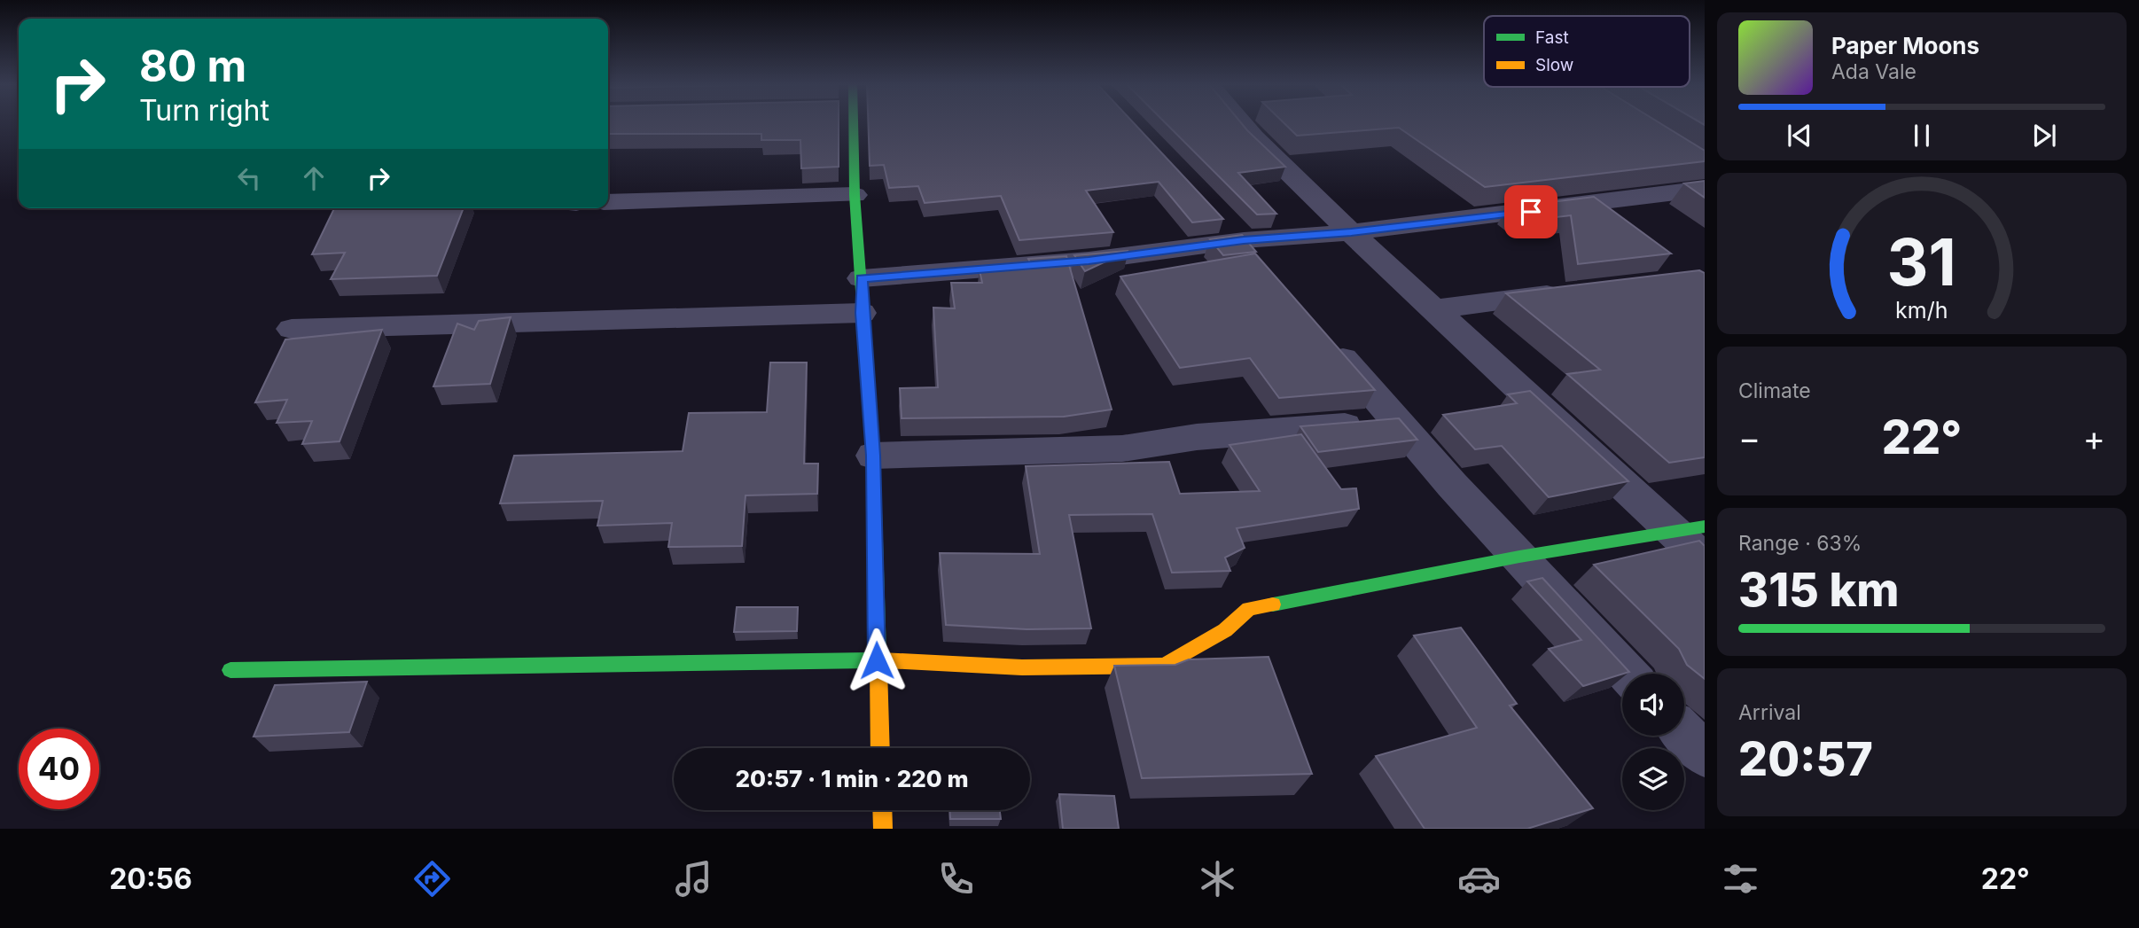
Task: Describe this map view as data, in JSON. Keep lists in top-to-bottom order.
{
  "legend": ["Fast", "Slow"],
  "page": {
    "turn": ["80 m", "Turn right"],
    "song": ["Paper Moons", "Ada Vale"],
    "tile": [
      "Climate",
      ["Range · 63%", "315 km"],
      ["Arrival", "20:57"]
    ],
    "heat": ["−", "22°", "+"],
    "limit": "40",
    "trip": "20:57 · 1 min · 220 m",
    "tabs": ["20:56", "22°"],
    "gauge": ["31", "km/h"]
  }
}
